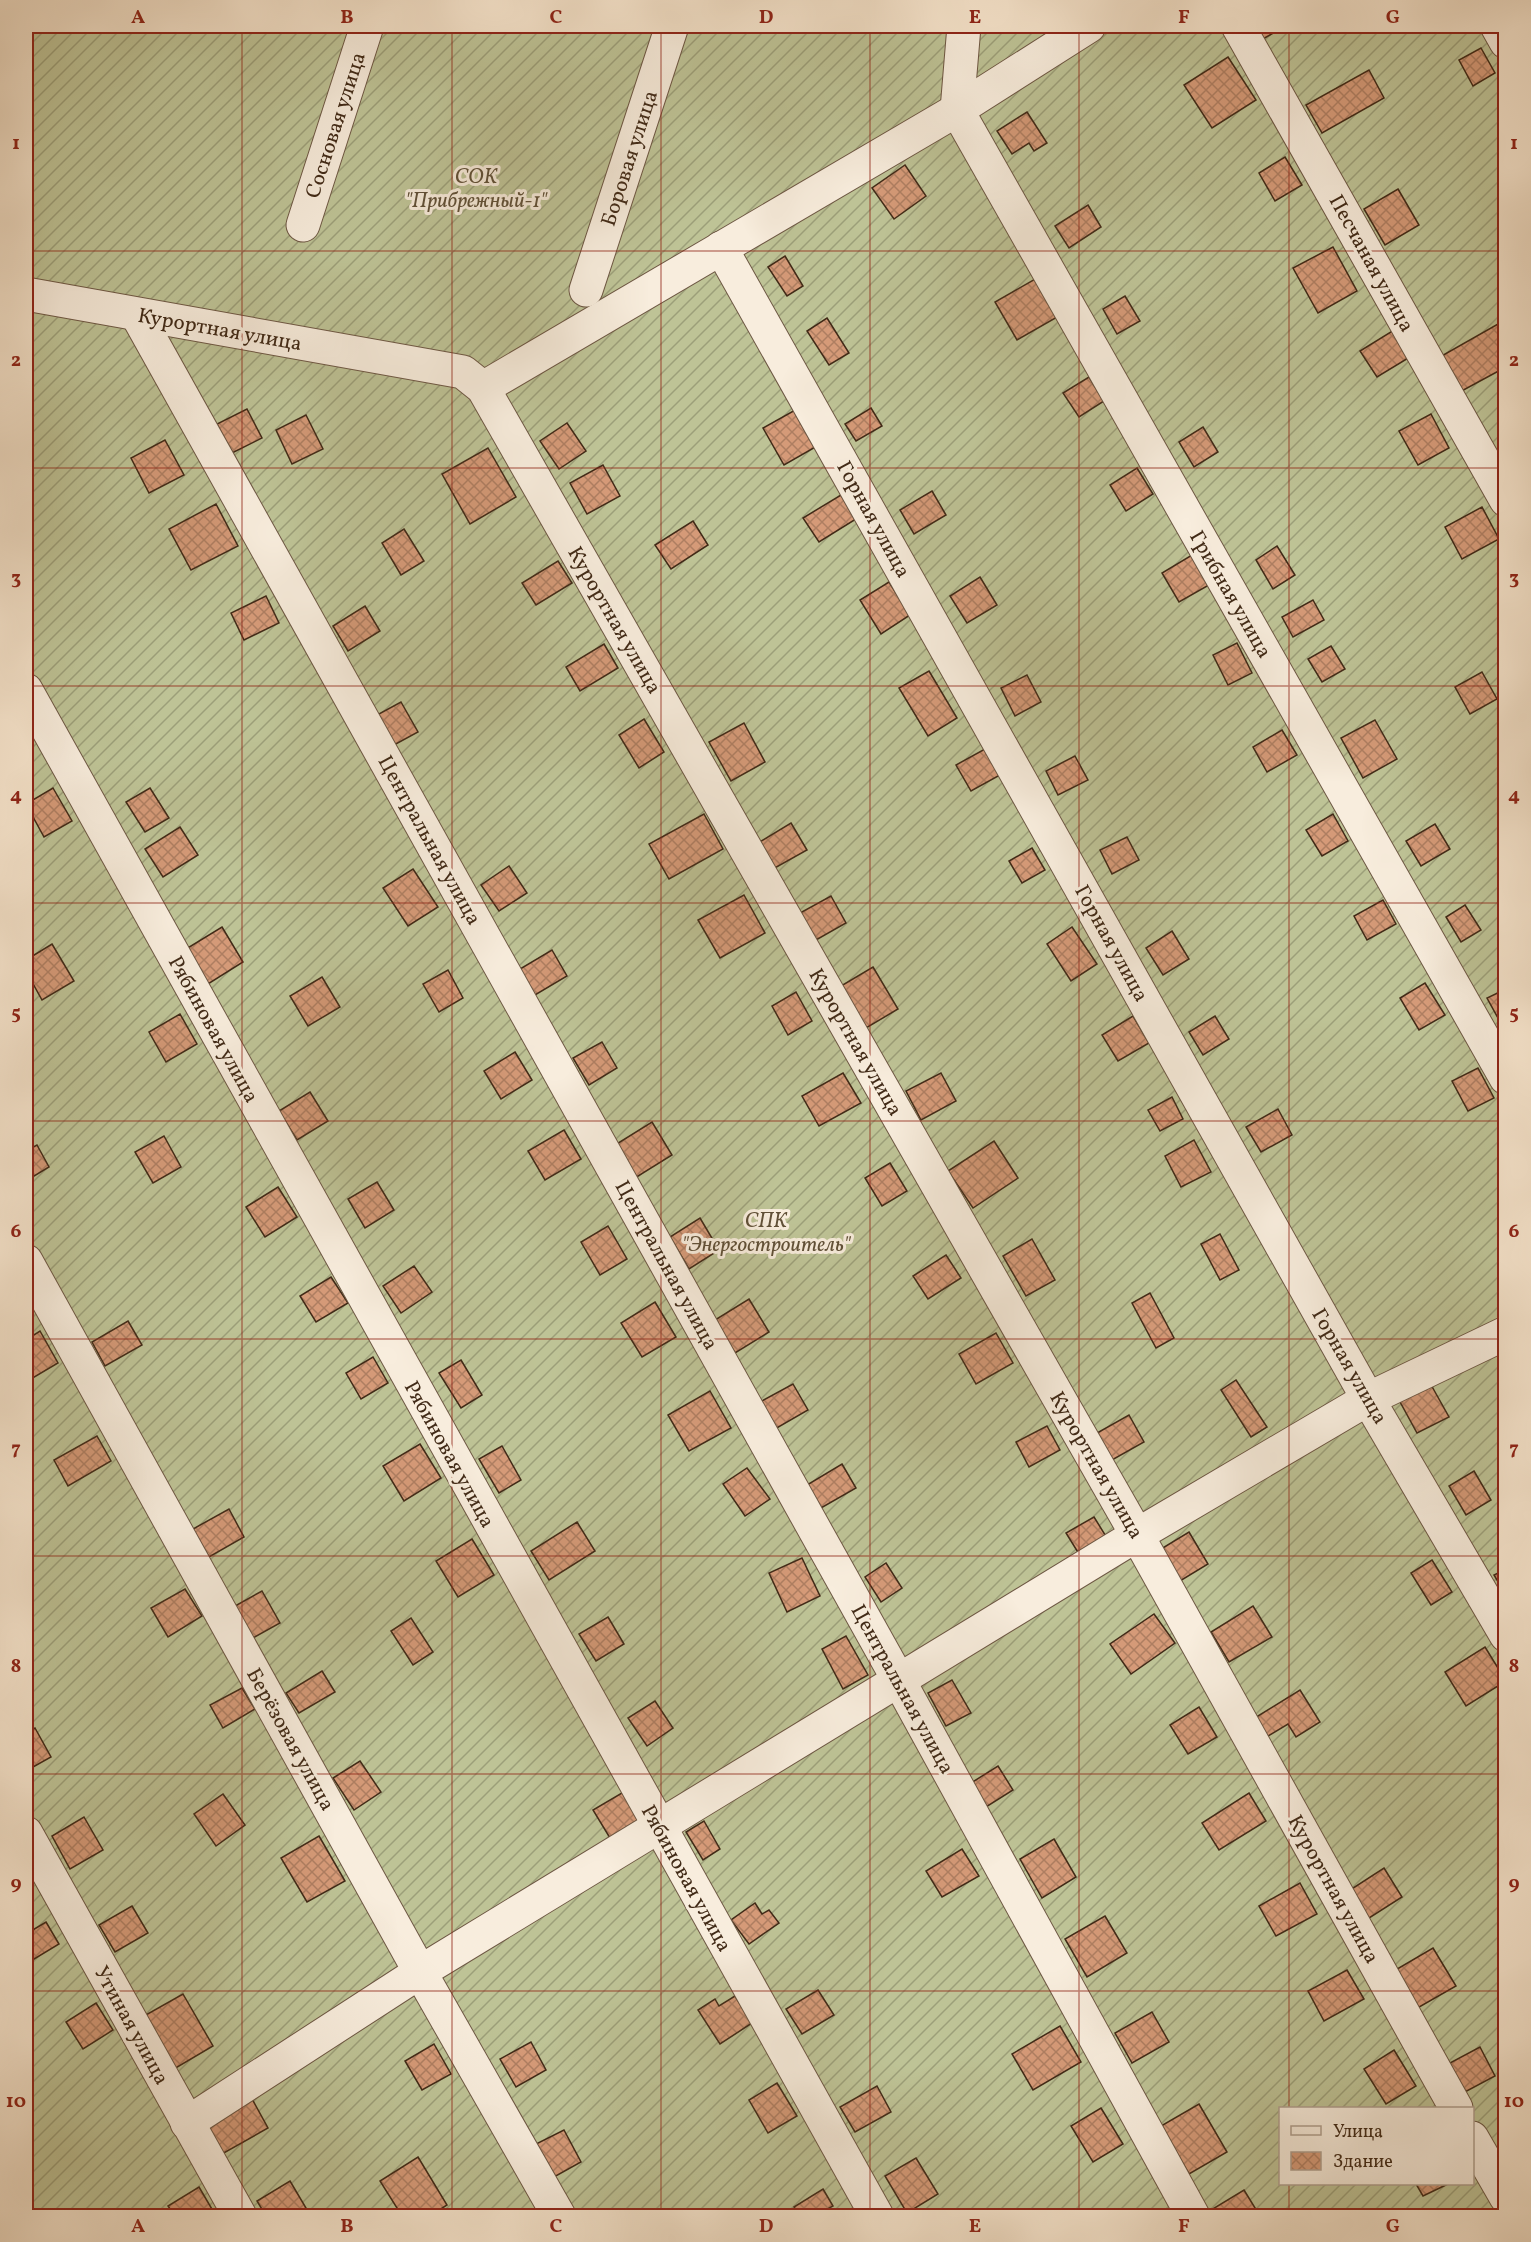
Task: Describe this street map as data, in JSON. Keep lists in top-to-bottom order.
{
  "streets": {
    "street": [
      "Сосновая улица",
      "Боровая улица",
      "Песчаная улица",
      "Курортная улица",
      "Горная улица",
      "Грибная улица",
      "Центральная улица",
      "Рябиновая улица",
      "Берёзовая улица",
      "Утиная улица"
    ]
  },
  "crossings": [
    ["Курортная улица", "Центральная улица"]
  ],
  "parks": ["СОК \"Прибрежный-1\"", "СПК \"Энергостроитель\""],
  "legend": ["Улица", "Здание"],
  "grid": {
    "columns": [
      "A",
      "B",
      "C",
      "D",
      "E",
      "F",
      "G"
    ],
    "rows": [
      "1",
      "2",
      "3",
      "4",
      "5",
      "6",
      "7",
      "8",
      "9",
      "10"
    ]
  }
}
